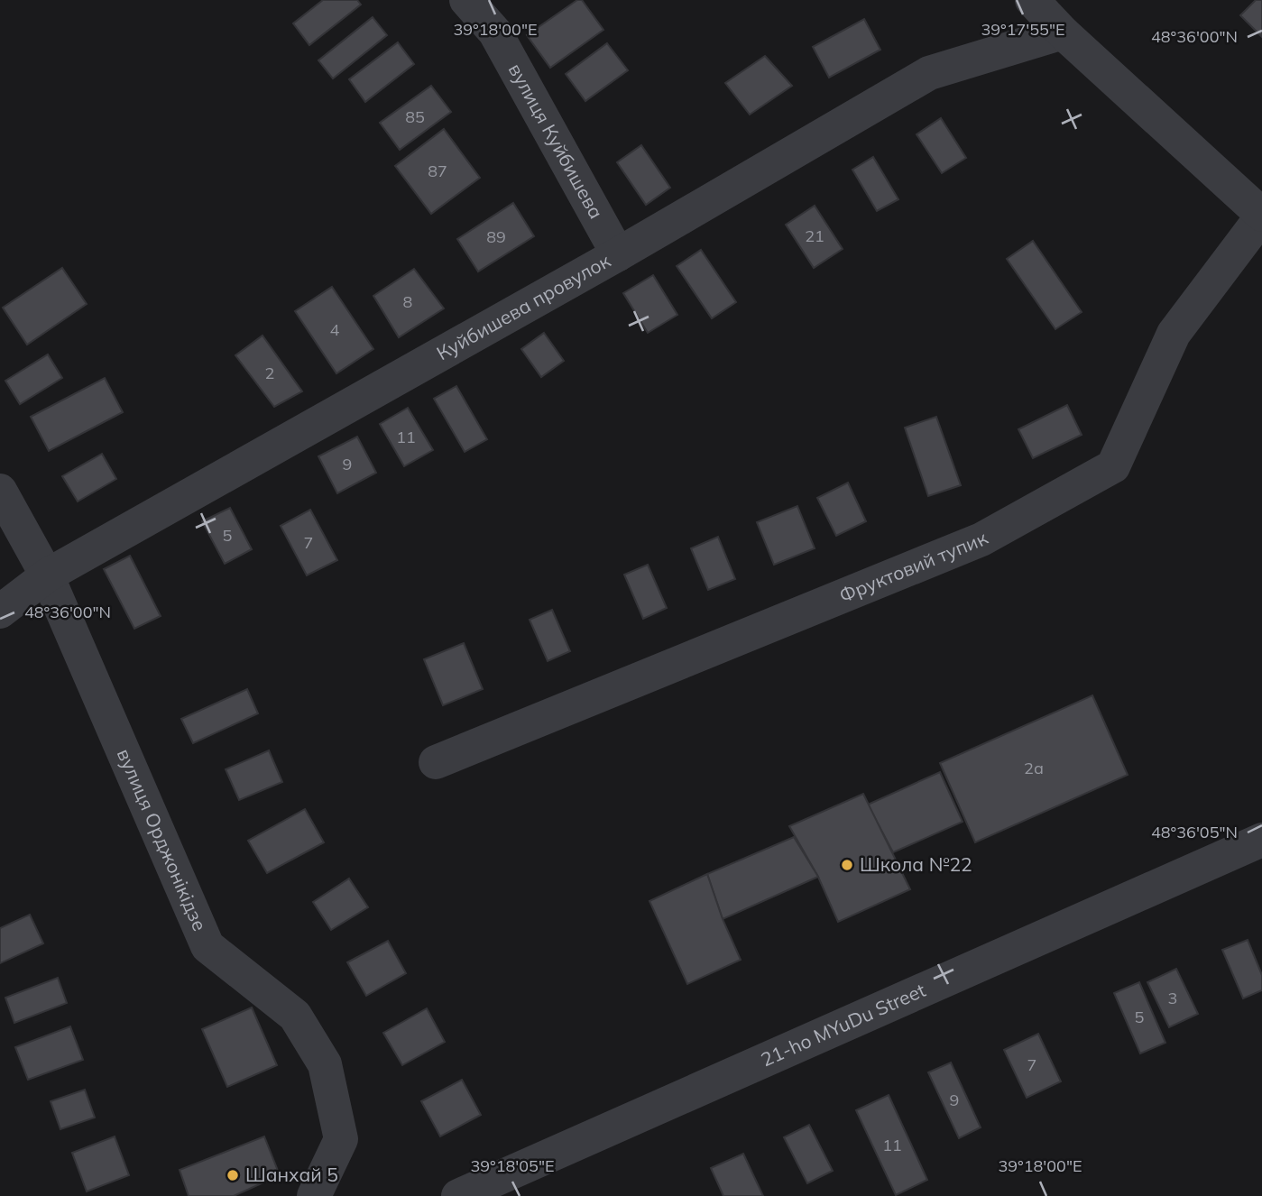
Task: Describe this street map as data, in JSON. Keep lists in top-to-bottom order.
{
  "streets": {
    "street": [
      "вулиця Куйбишева",
      "Куйбишева провулок",
      "Фруктовий тупик",
      "вулиця Орджонікідзе",
      "21-ho MYuDu Street"
    ]
  },
  "crossings": [
    ["вулиця Куйбишева", "Куйбишева провулок"],
    ["Куйбишева провулок", "вулиця Орджонікідзе"]
  ],
  "places": ["Школа №22", "Шанхай 5"],
  "house_numbers": [
    "85",
    "87",
    "21",
    "89",
    "8",
    "4",
    "2",
    "11",
    "9",
    "5",
    "7",
    "2а",
    "3",
    "5",
    "7",
    "9",
    "11"
  ],
  "coordinates": [
    "39°18'00\"E",
    "39°17'55\"E",
    "48°36'00\"N",
    "48°36'05\"N",
    "39°18'05\"E"
  ]
}
